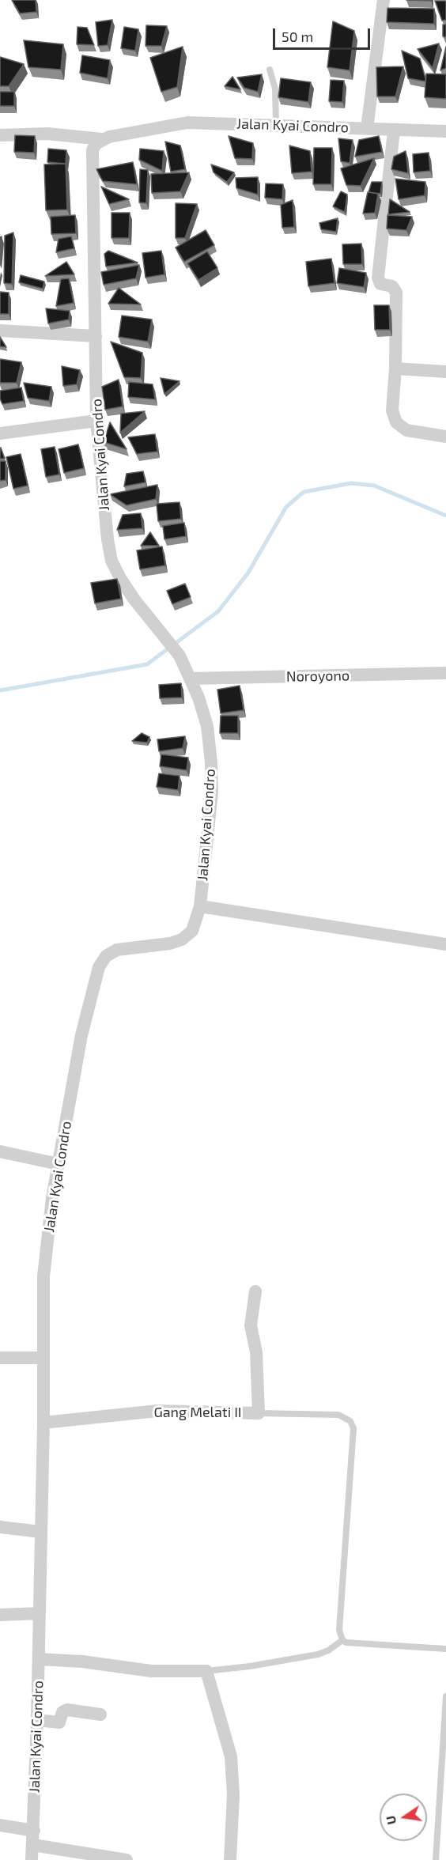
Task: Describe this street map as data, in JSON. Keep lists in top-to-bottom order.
{
  "streets": {
    "street": ["Jalan Kyai Condro", "Noroyono", "Gang Melati II"]
  },
  "crossings": [
    ["Jalan Kyai Condro", "Noroyono"],
    ["Jalan Kyai Condro", "Gang Melati II"]
  ],
  "scale_bar": "50 m",
  "north": "left"
}
